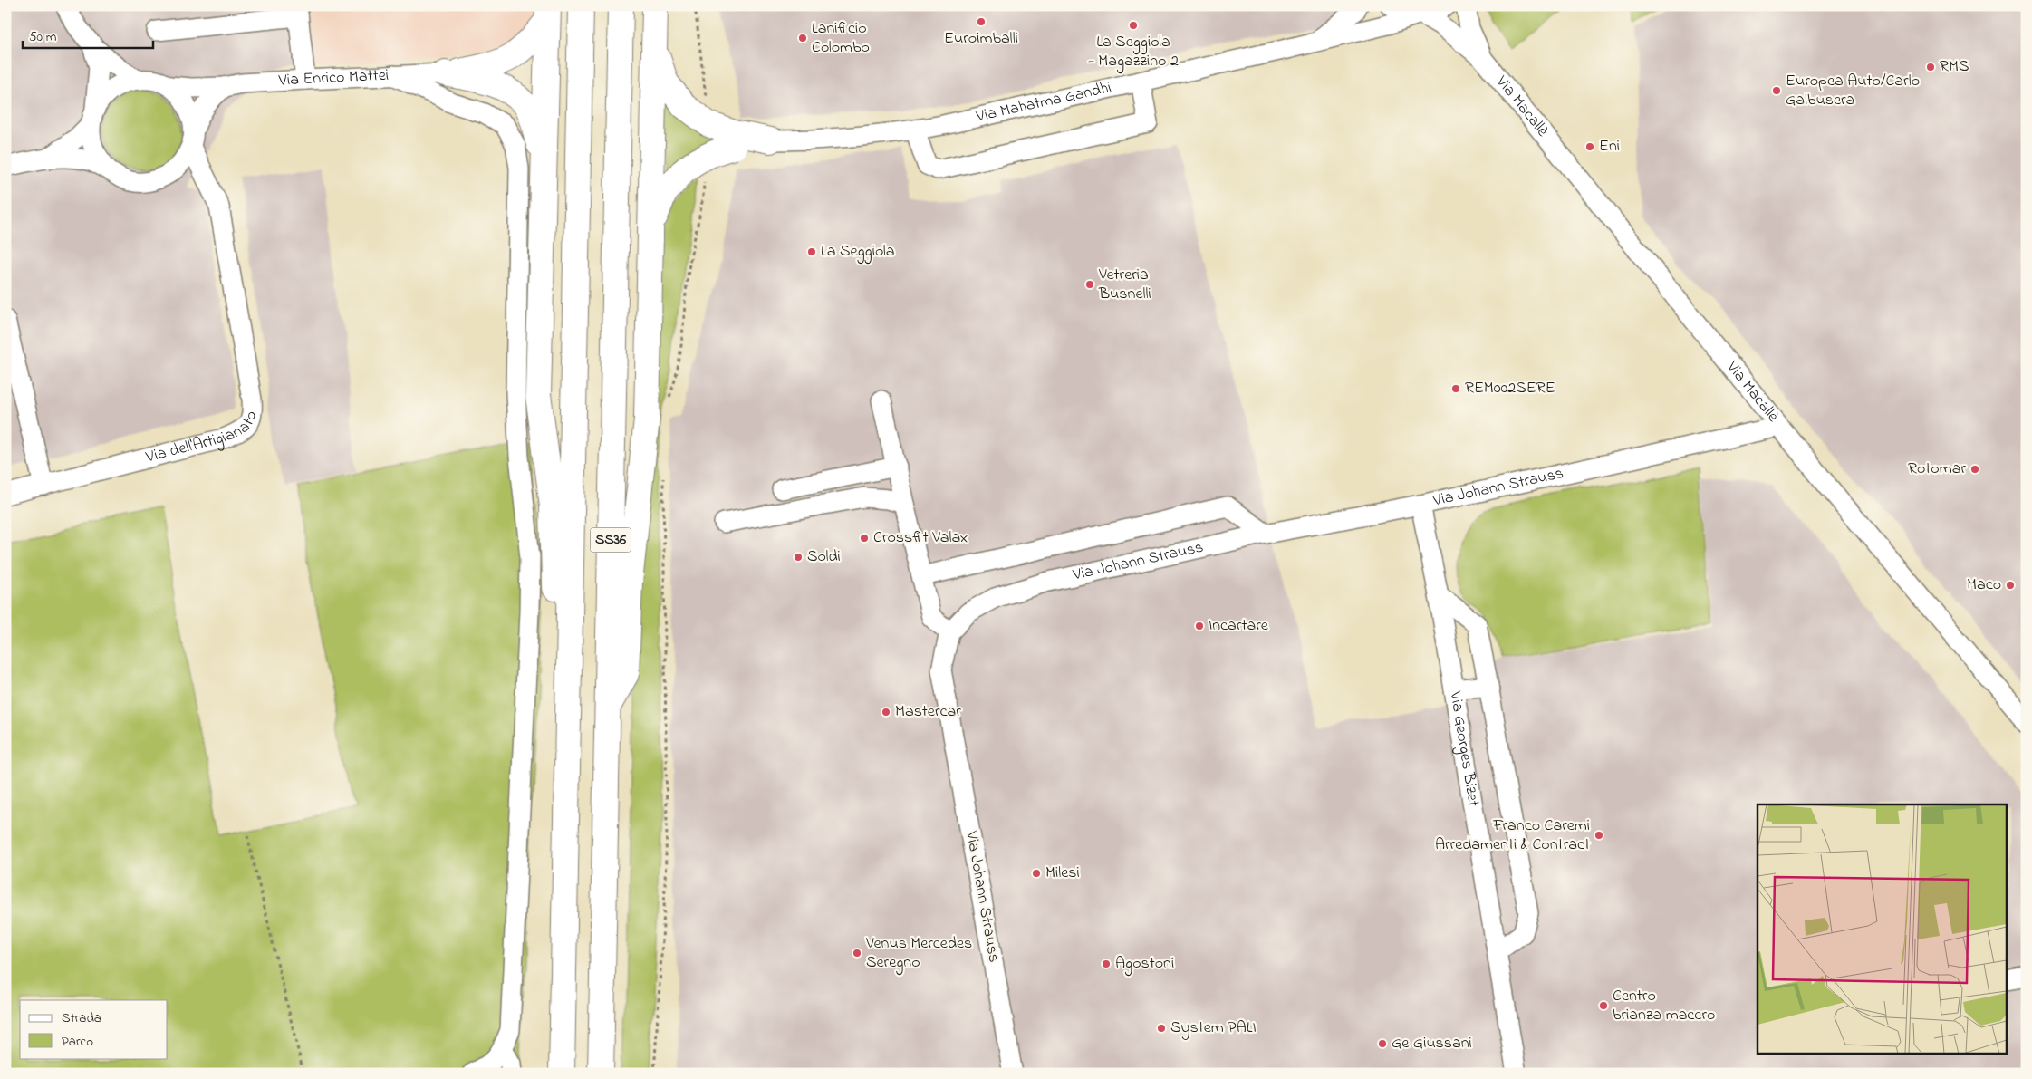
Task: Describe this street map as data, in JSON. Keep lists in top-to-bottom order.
{
  "streets": {
    "highway": ["SS36"],
    "street": [
      "Via Enrico Mattei",
      "Via Mahatma Gandhi",
      "Via Macallè",
      "Via dell'Artigianato",
      "Via Johann Strauss",
      "Via Georges Bizet"
    ]
  },
  "crossings": [
    ["Via Enrico Mattei", "Via dell'Artigianato"],
    ["Via Mahatma Gandhi", "Via Macallè"],
    ["Via Macallè", "Via Johann Strauss"],
    ["Via Johann Strauss", "Via Georges Bizet"]
  ],
  "places": [
    "Euroimballi",
    "La Seggiola - Magazzino 2",
    "Lanificio Colombo",
    "RMS",
    "Europea Auto/Carlo Galbusera",
    "Eni",
    "La Seggiola",
    "Vetreria Busnelli",
    "REM002SERE",
    "Rotomar",
    "Crossfit Valax",
    "Soldi",
    "Maco",
    "Incartare",
    "Mastercar",
    "Franco Caremi Arredamenti & Contract",
    "Milesi",
    "Venus Mercedes Seregno",
    "Agostoni",
    "Centro brianza macero",
    "System PALI",
    "Ge Giussani"
  ],
  "legend": ["Strada", "Parco"],
  "scale_bar": "50 m"
}
